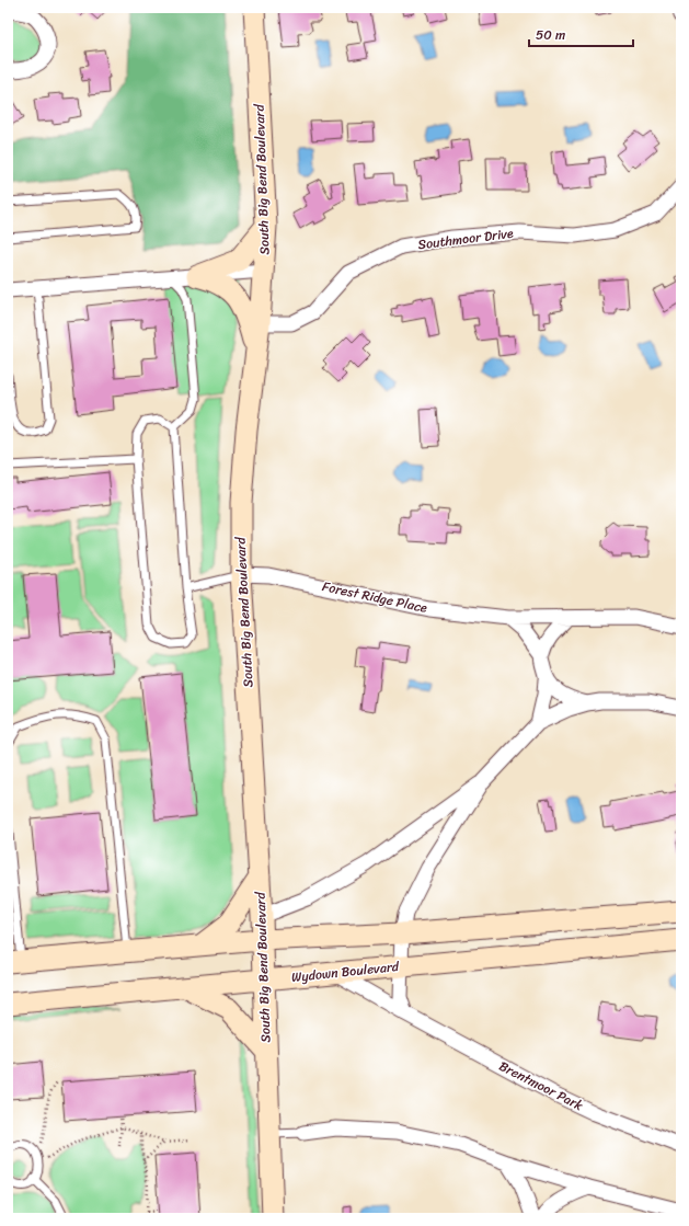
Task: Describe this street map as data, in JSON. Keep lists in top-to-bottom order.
{
  "streets": {
    "main road": ["South Big Bend Boulevard", "Wydown Boulevard"],
    "street": ["Southmoor Drive", "Forest Ridge Place", "Brentmoor Park"]
  },
  "crossings": [
    ["South Big Bend Boulevard", "Southmoor Drive"],
    ["South Big Bend Boulevard", "Forest Ridge Place"],
    ["South Big Bend Boulevard", "Wydown Boulevard"],
    ["Wydown Boulevard", "Brentmoor Park"]
  ],
  "scale_bar": "50 m"
}
